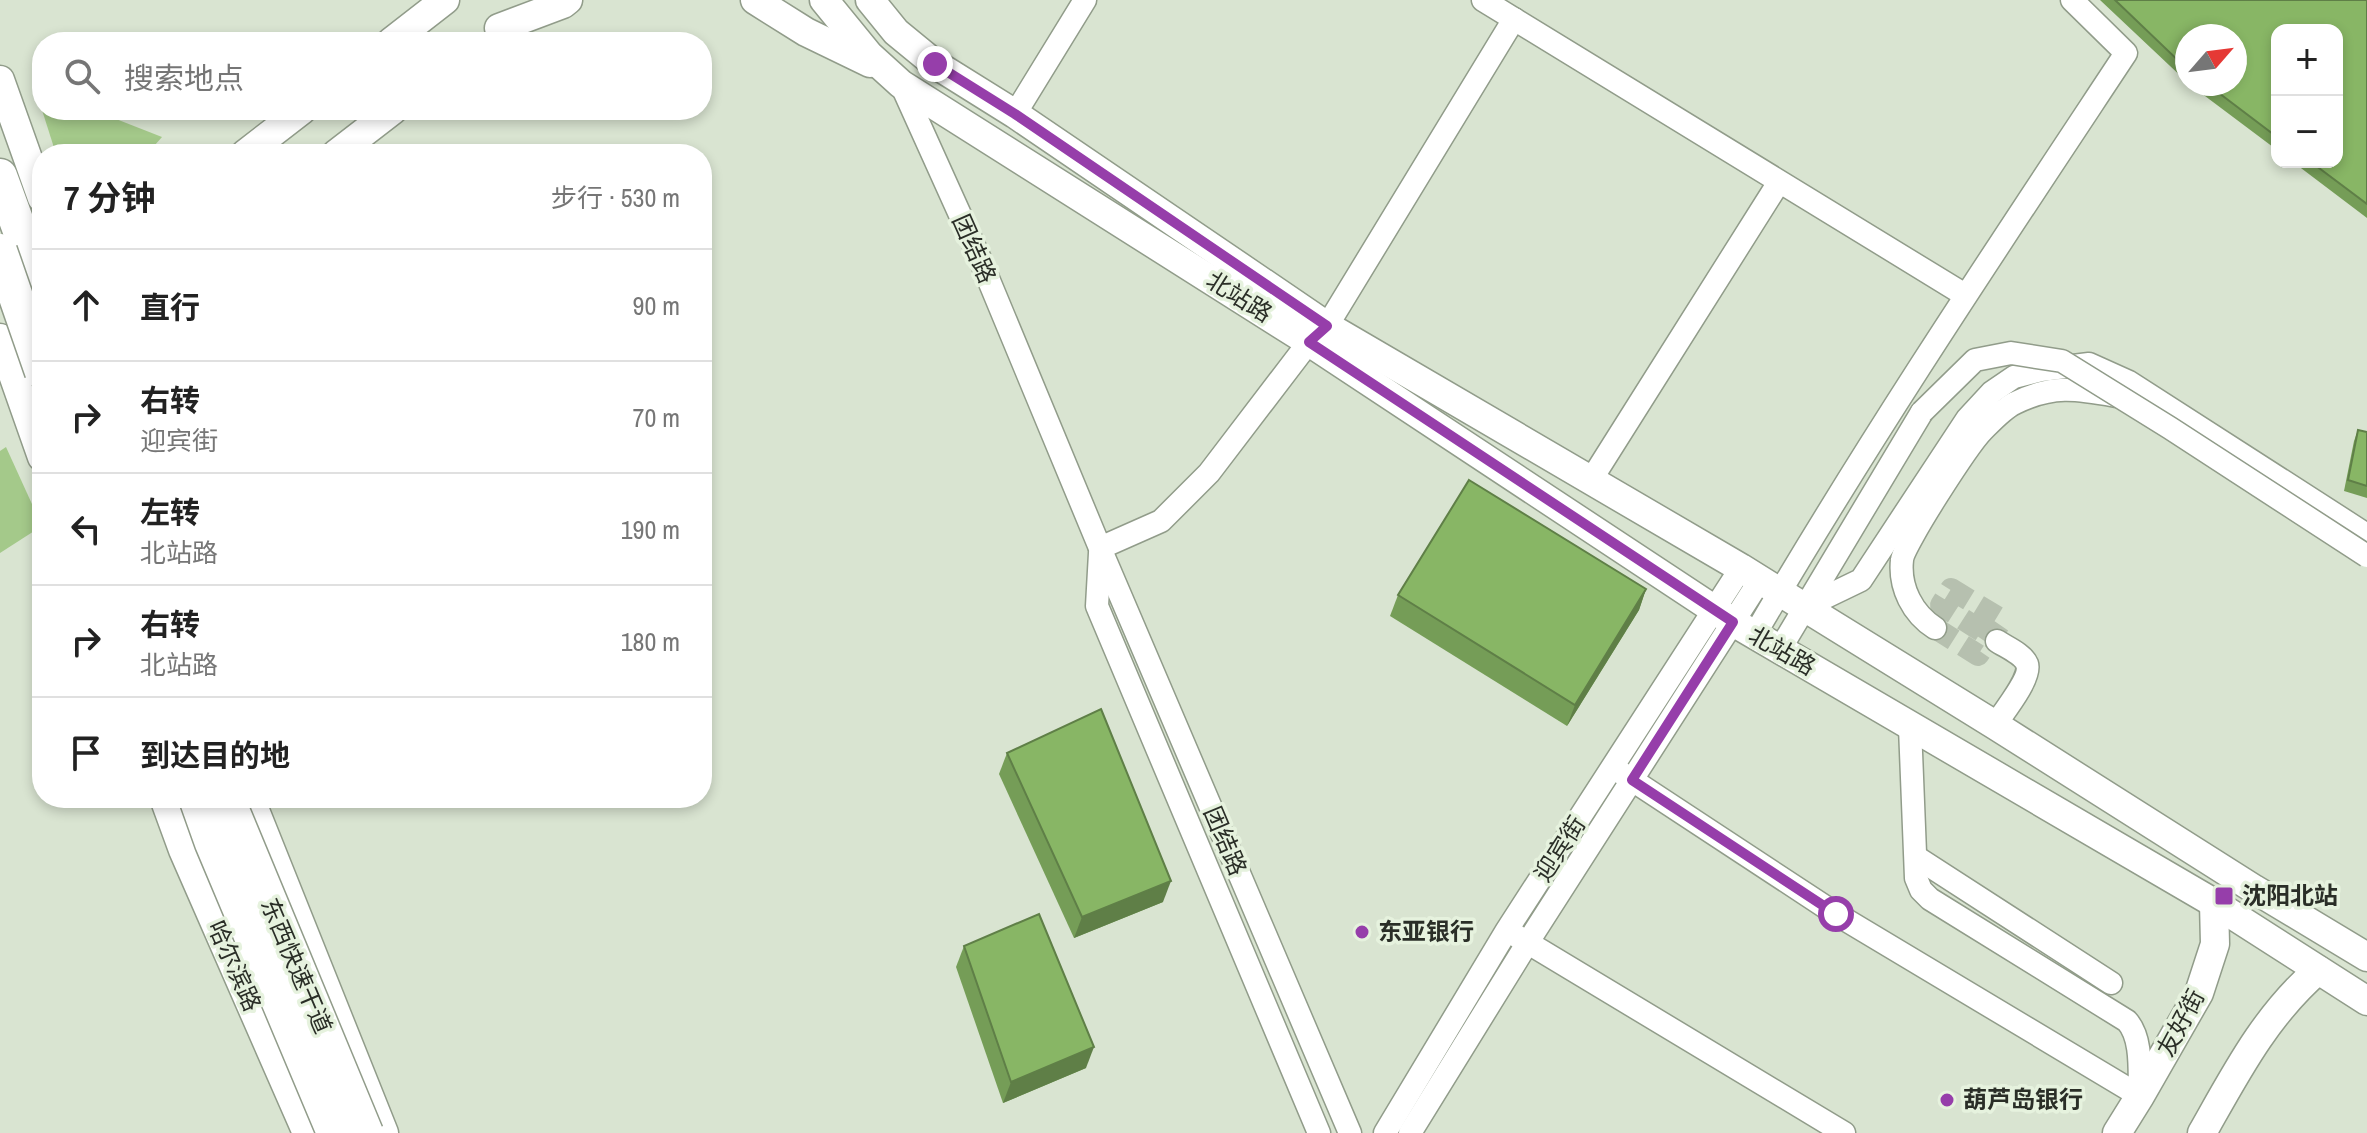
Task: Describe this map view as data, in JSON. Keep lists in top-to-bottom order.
{
  "streets": {
    "highway": ["东西快速干道"],
    "main road": ["北站路", "哈尔滨路", "友好街"],
    "street": ["团结路", "迎宾街"]
  },
  "crossings": [
    ["团结路", "北站路"],
    ["北站路", "迎宾街"],
    ["北站路", "友好街"]
  ],
  "places": {
    "transit": ["沈阳北站"],
    "other": ["东亚银行", "葫芦岛银行"]
  },
  "north": "top right",
  "page": {
    "map_buttons": ["+", "−"],
    "search": "搜索地点",
    "heading": ["7 分钟", "步行 · 530 m"],
    "list": [
      ["直行", "90 m"],
      ["右转", "迎宾街", "70 m"],
      ["左转", "北站路", "190 m"],
      ["右转", "北站路", "180 m"],
      "到达目的地"
    ]
  }
}
